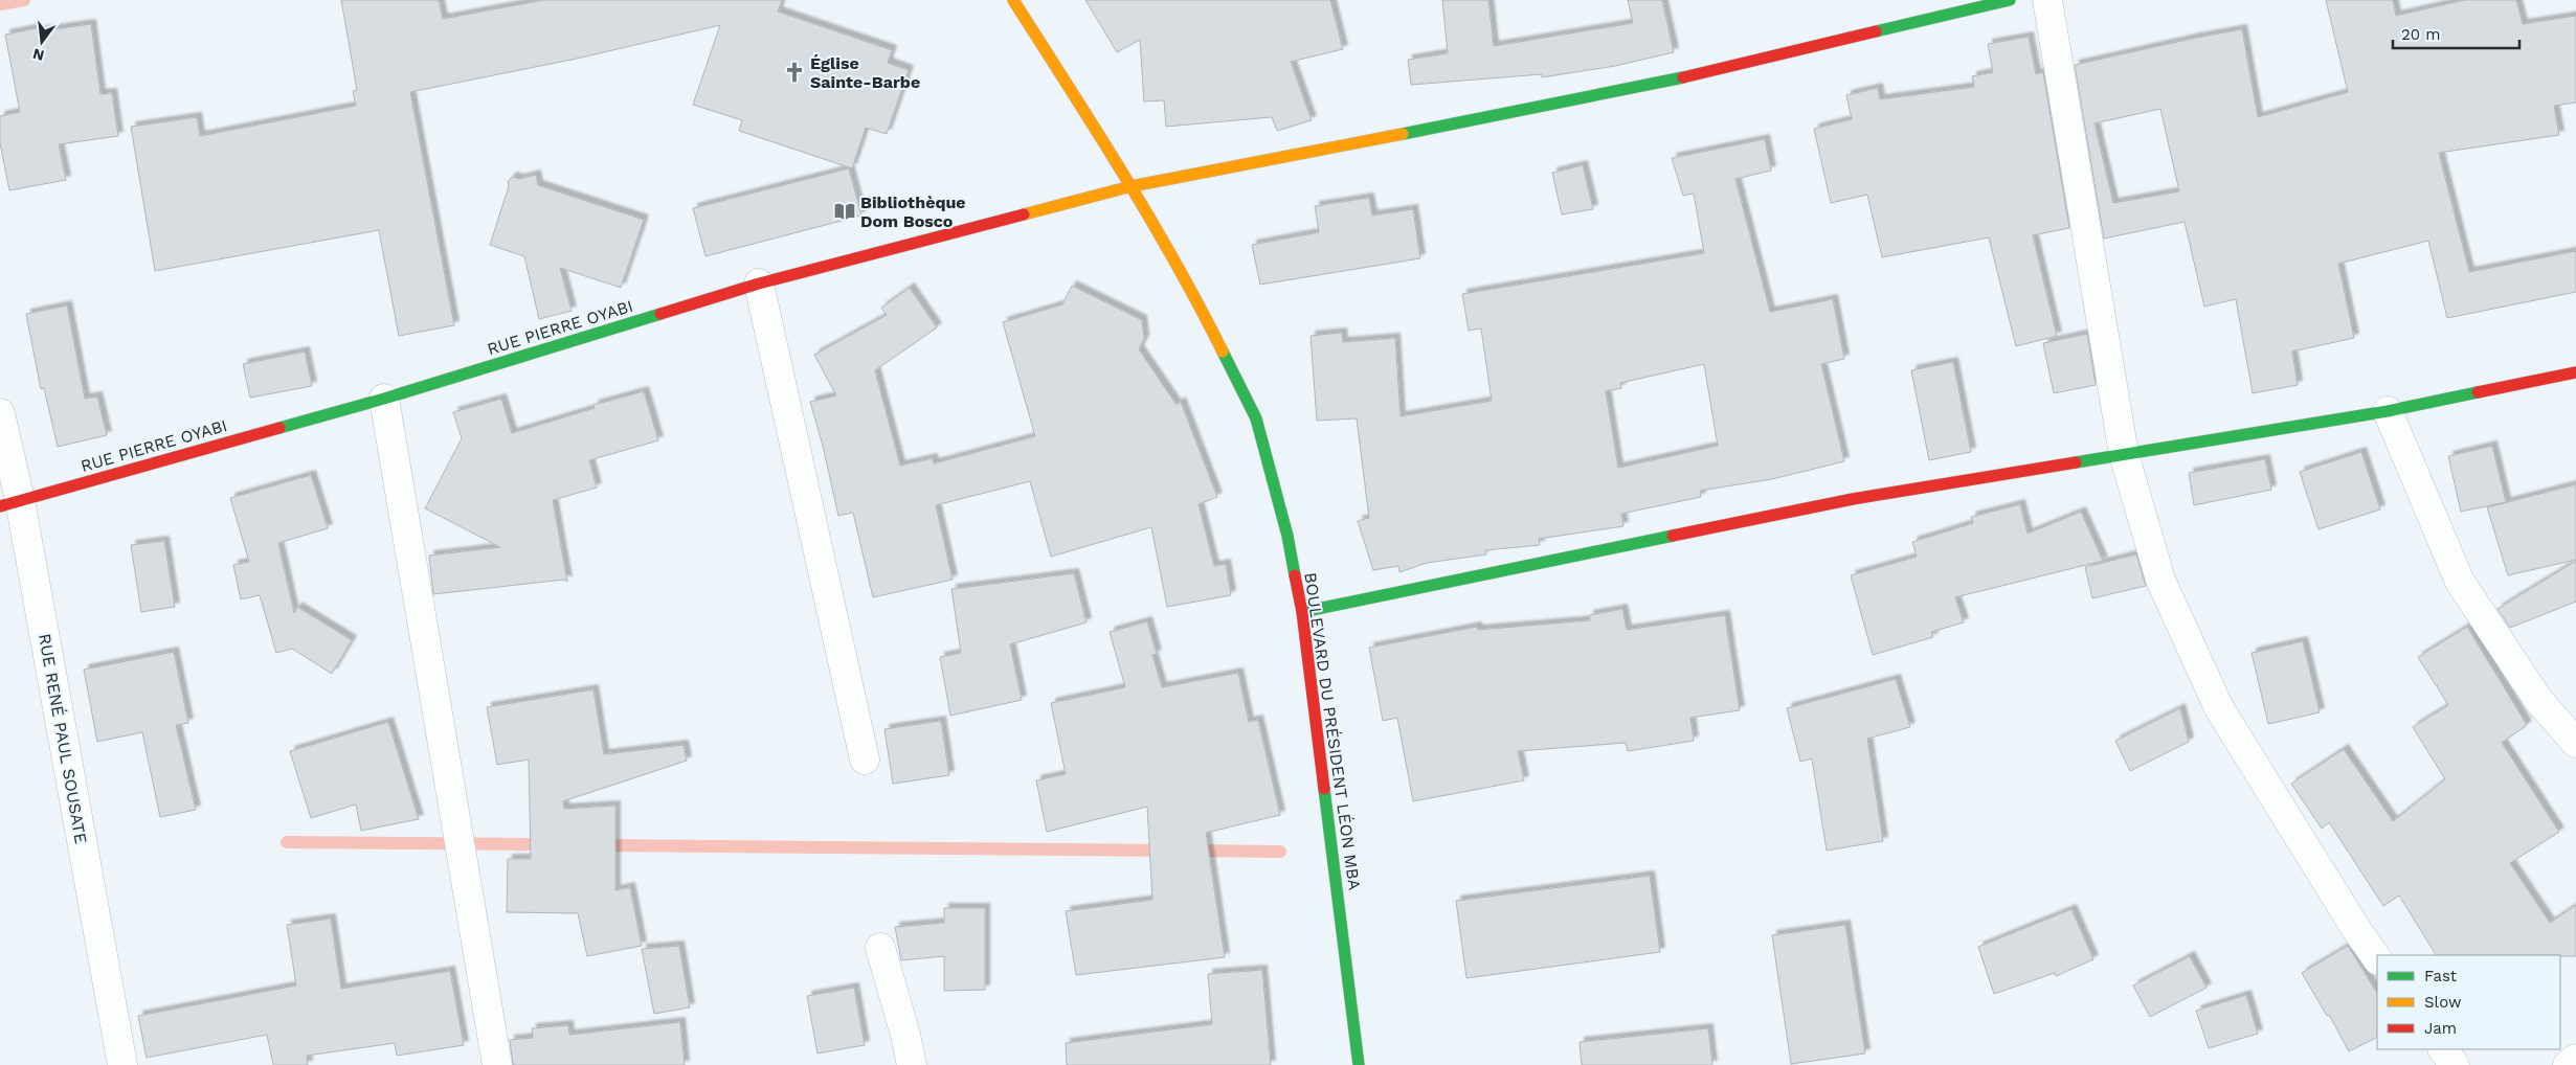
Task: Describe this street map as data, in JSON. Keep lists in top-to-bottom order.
{
  "streets": {
    "street": ["RUE PIERRE OYABI", "BOULEVARD DU PRÉSIDENT LÉON MBA", "RUE RENÉ PAUL SOUSATE"]
  },
  "crossings": [
    ["RUE PIERRE OYABI", "BOULEVARD DU PRÉSIDENT LÉON MBA"],
    ["RUE PIERRE OYABI", "RUE RENÉ PAUL SOUSATE"]
  ],
  "places": {
    "church": ["Église Sainte-Barbe"],
    "library": ["Bibliothèque Dom Bosco"]
  },
  "legend": ["Fast", "Slow", "Jam"],
  "scale_bar": "20 m",
  "north": "bottom"
}
